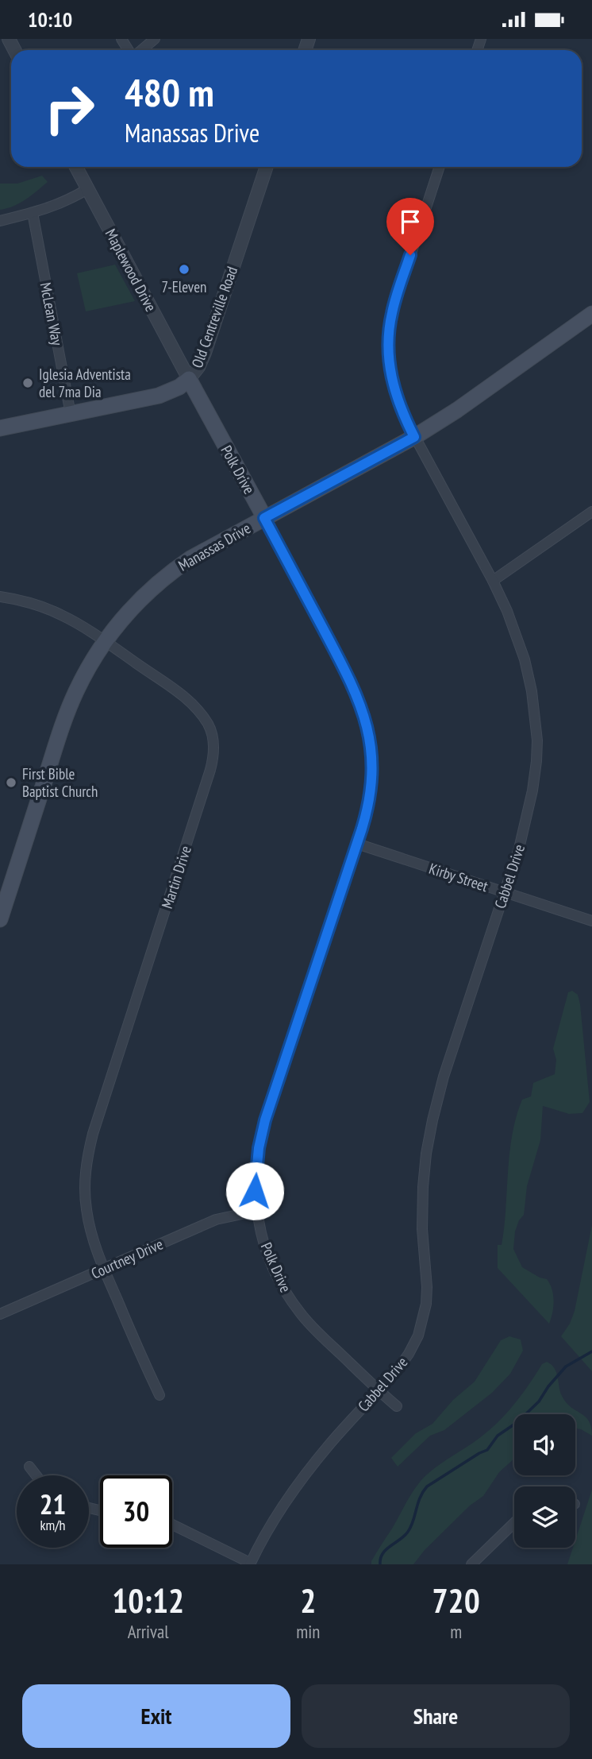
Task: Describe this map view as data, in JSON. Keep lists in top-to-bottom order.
{
  "streets": {
    "main road": ["Old Centreville Road", "Polk Drive", "Manassas Drive"],
    "street": [
      "Maplewood Drive",
      "McLean Way",
      "Cabbel Drive",
      "Martin Drive",
      "Kirby Street",
      "Courtney Drive"
    ]
  },
  "crossings": [
    ["Maplewood Drive", "Old Centreville Road"],
    ["Maplewood Drive", "Polk Drive"],
    ["McLean Way", "Old Centreville Road"],
    ["Old Centreville Road", "Polk Drive"],
    ["Polk Drive", "Manassas Drive"],
    ["Polk Drive", "Cabbel Drive"],
    ["Polk Drive", "Kirby Street"],
    ["Polk Drive", "Courtney Drive"],
    ["Manassas Drive", "Cabbel Drive"],
    ["Manassas Drive", "Martin Drive"],
    ["Cabbel Drive", "Kirby Street"],
    ["Martin Drive", "Courtney Drive"]
  ],
  "places": ["7-Eleven", "Iglesia Adventista del 7ma Dia", "First Bible Baptist Church"],
  "page": {
    "status": "10:10",
    "turn": ["480 m", "Manassas Drive"],
    "speed": "21 km/h",
    "limit": "30",
    "eta": [
      "10:12",
      "Arrival",
      "2",
      "min",
      "720",
      "m"
    ],
    "buttons": ["Exit", "Share"]
  }
}
